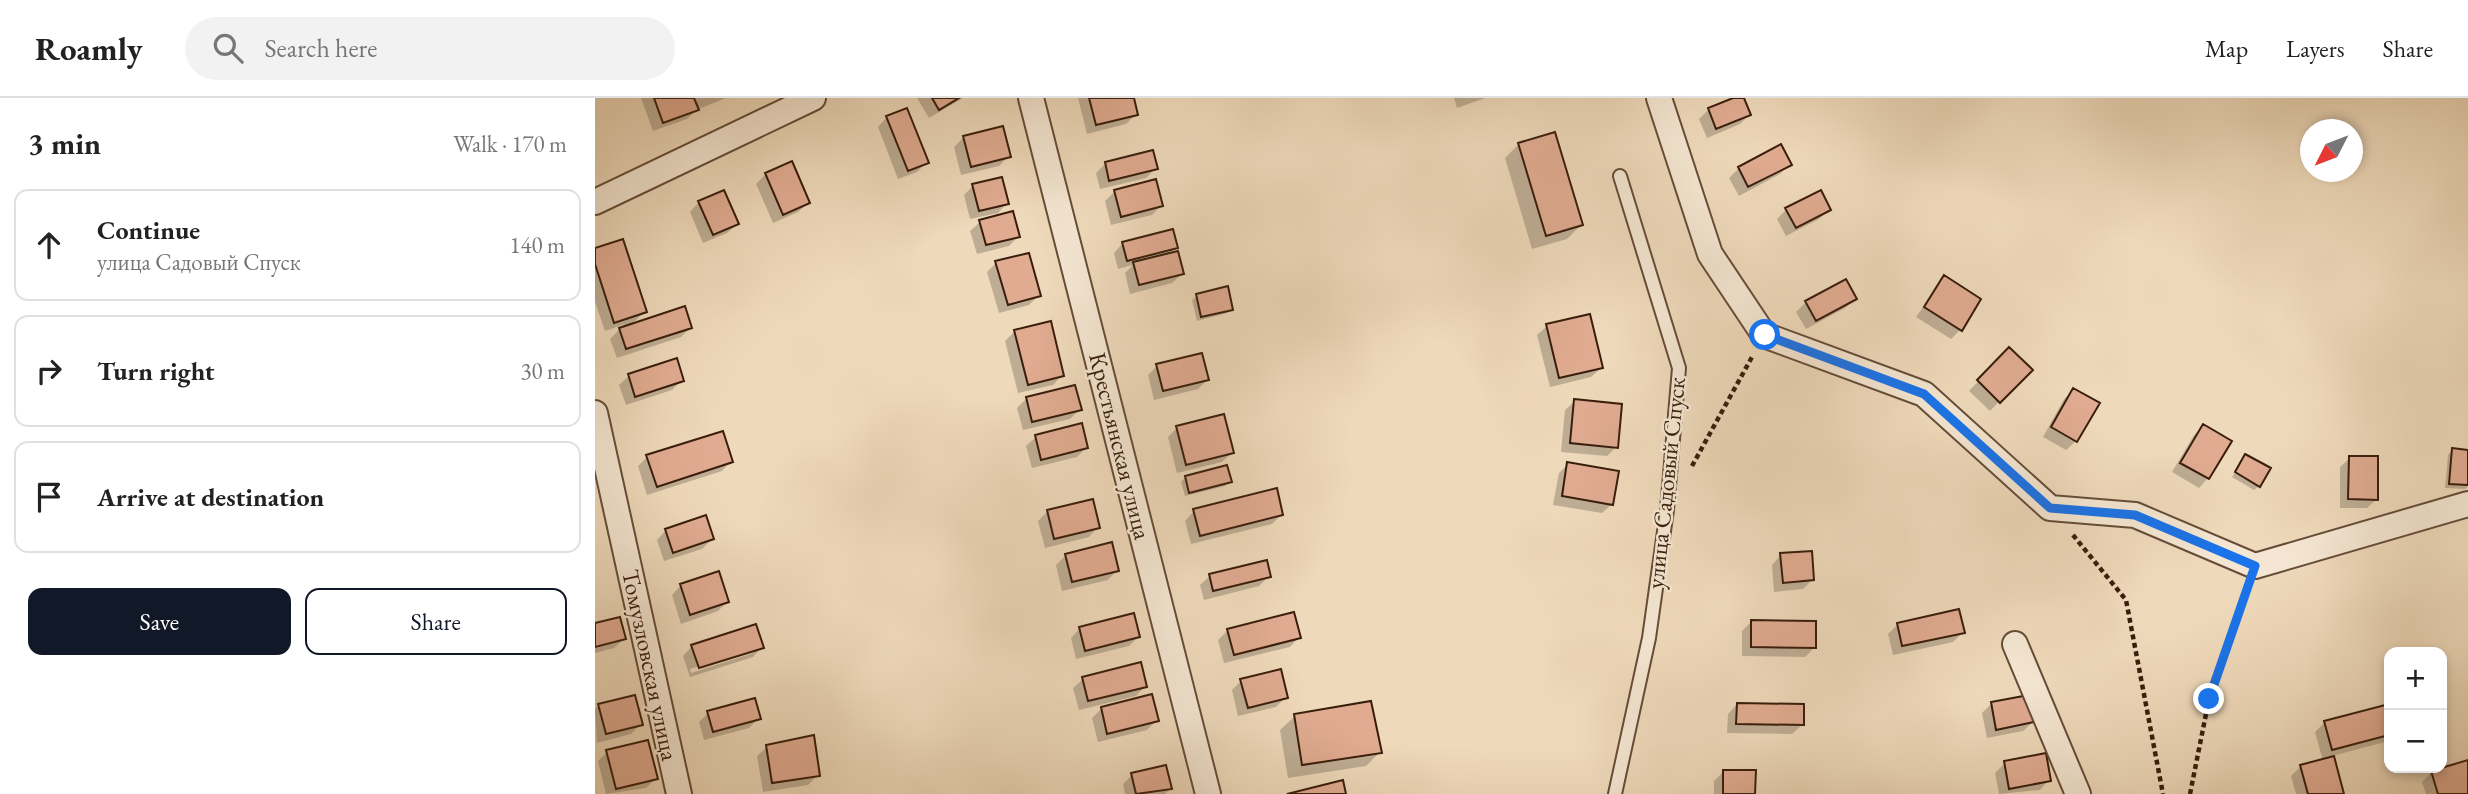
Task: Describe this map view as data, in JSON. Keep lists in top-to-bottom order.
{
  "streets": {
    "street": ["Крестьянская улица", "Томузловская улица"],
    "lane": ["улица Садовый Спуск"]
  },
  "north": "bottom left",
  "page": {
    "header": "Roamly",
    "search": "Search here",
    "nav": ["Map", "Layers", "Share"],
    "heading": ["3 min", "Walk · 170 m"],
    "list": [
      ["Continue", "улица Садовый Спуск", "140 m"],
      ["Turn right", "30 m"],
      "Arrive at destination"
    ],
    "buttons": ["Save", "Share"],
    "map_buttons": ["+", "−"]
  }
}
